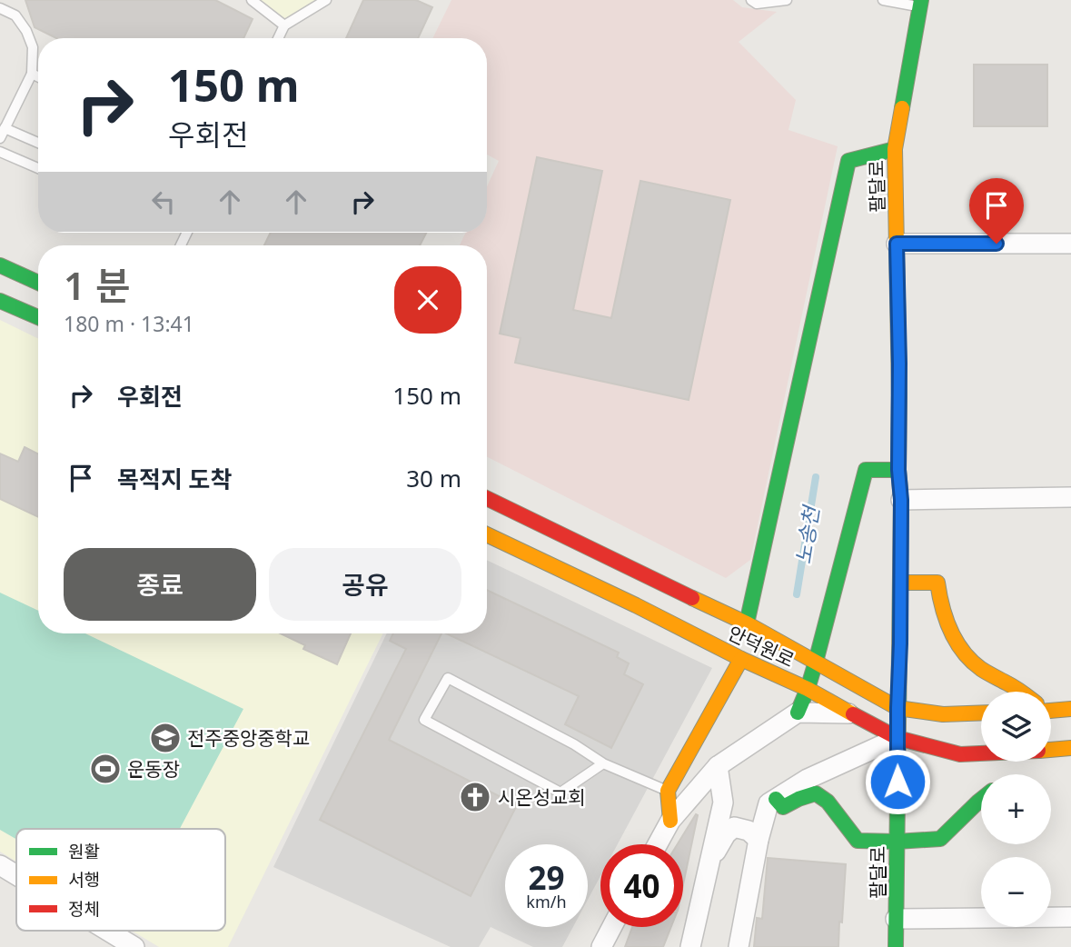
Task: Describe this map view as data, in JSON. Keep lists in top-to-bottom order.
{
  "streets": {
    "street": ["팔달로", "안덕원로"]
  },
  "crossings": [
    ["팔달로", "안덕원로"]
  ],
  "water": ["노송천"],
  "places": {
    "school or university": ["전주중앙중학교"],
    "sports": ["운동장"],
    "church": ["시온성교회"]
  },
  "legend": ["원활", "서행", "정체"],
  "page": {
    "turn": ["150 m", "우회전"],
    "heading": ["1 분", "180 m · 13:41"],
    "list": [
      {
        "name": "우회전",
        "value": "150 m"
      },
      {
        "name": "목적지 도착",
        "value": "30 m"
      }
    ],
    "buttons": ["종료", "공유"],
    "map_buttons": ["+", "−"],
    "speed": "29 km/h",
    "limit": "40"
  }
}
